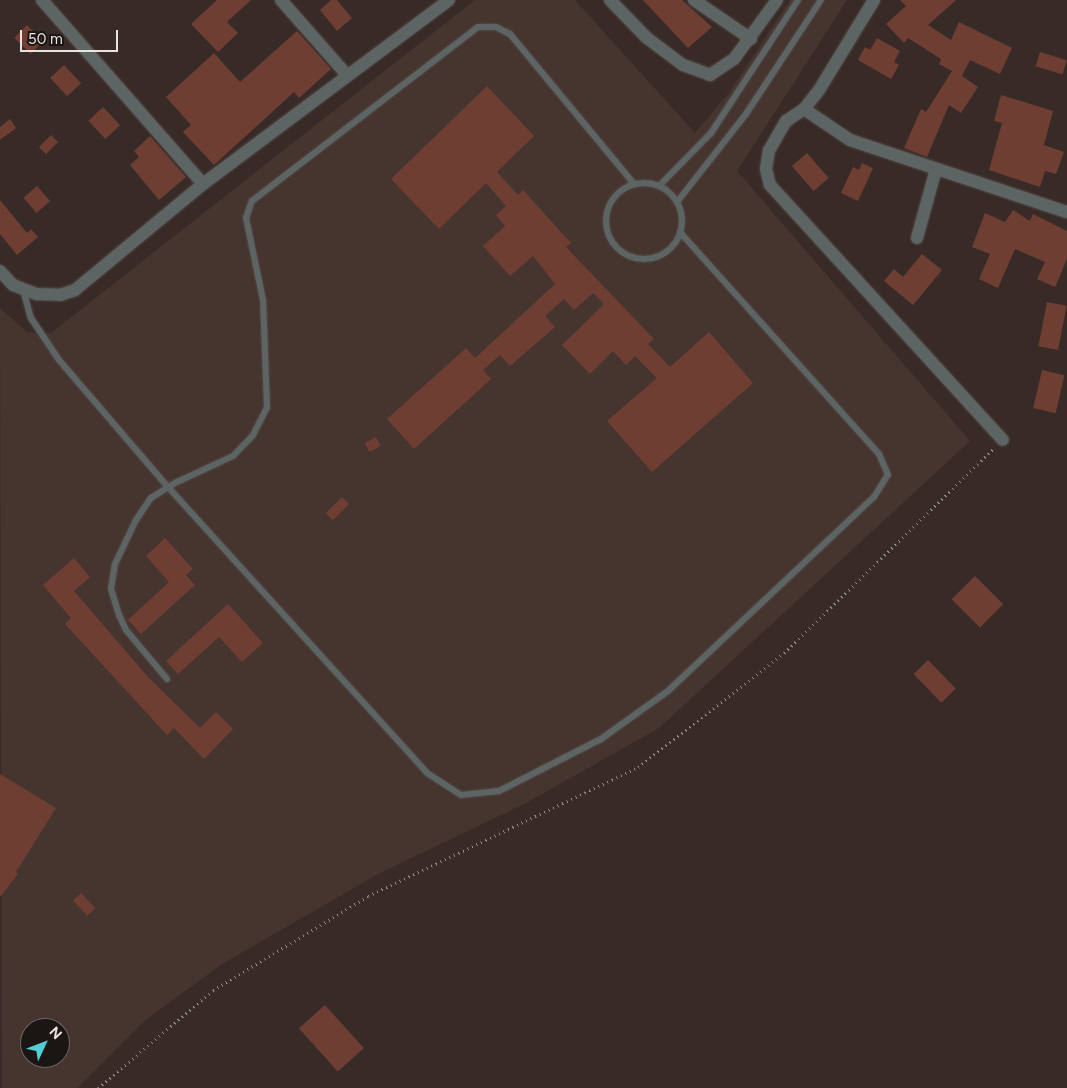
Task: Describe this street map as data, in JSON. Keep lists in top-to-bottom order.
{
  "scale_bar": "50 m",
  "north": "top right"
}
